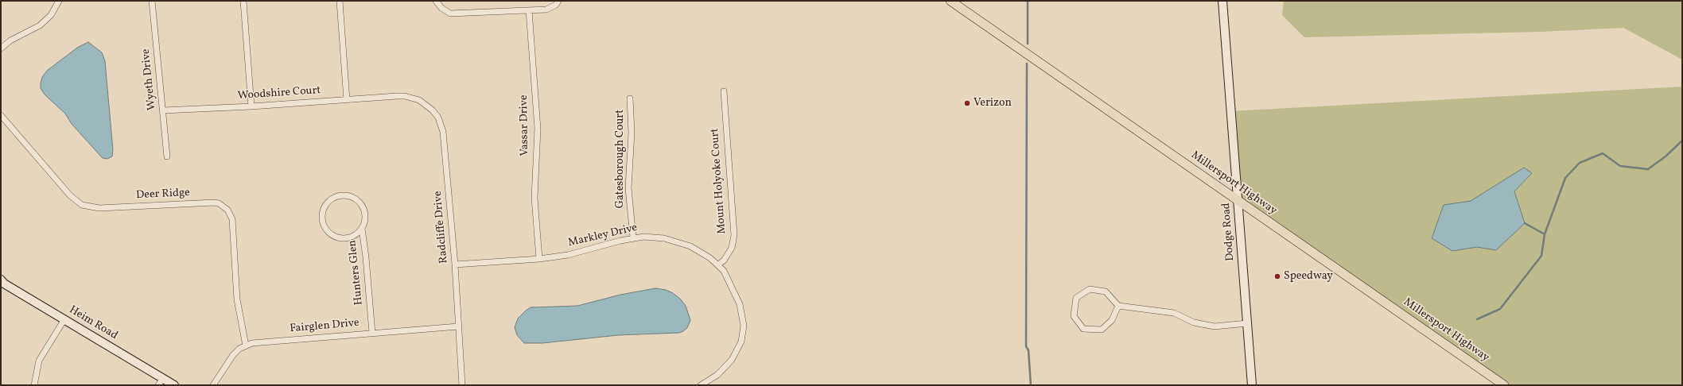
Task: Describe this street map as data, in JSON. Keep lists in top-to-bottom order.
{
  "streets": {
    "main road": ["Millersport Highway"],
    "street": [
      "Wyeth Drive",
      "Woodshire Court",
      "Vassar Drive",
      "Gatesborough Court",
      "Mount Holyoke Court",
      "Deer Ridge",
      "Radcliffe Drive",
      "Dodge Road",
      "Markley Drive",
      "Hunters Glen",
      "Heim Road",
      "Fairglen Drive"
    ]
  },
  "crossings": [
    ["Wyeth Drive", "Woodshire Court"],
    ["Woodshire Court", "Radcliffe Drive"],
    ["Vassar Drive", "Markley Drive"],
    ["Gatesborough Court", "Markley Drive"],
    ["Mount Holyoke Court", "Markley Drive"],
    ["Millersport Highway", "Dodge Road"],
    ["Deer Ridge", "Fairglen Drive"],
    ["Radcliffe Drive", "Markley Drive"],
    ["Radcliffe Drive", "Fairglen Drive"],
    ["Hunters Glen", "Fairglen Drive"]
  ],
  "places": ["Verizon", "Speedway"]
}
